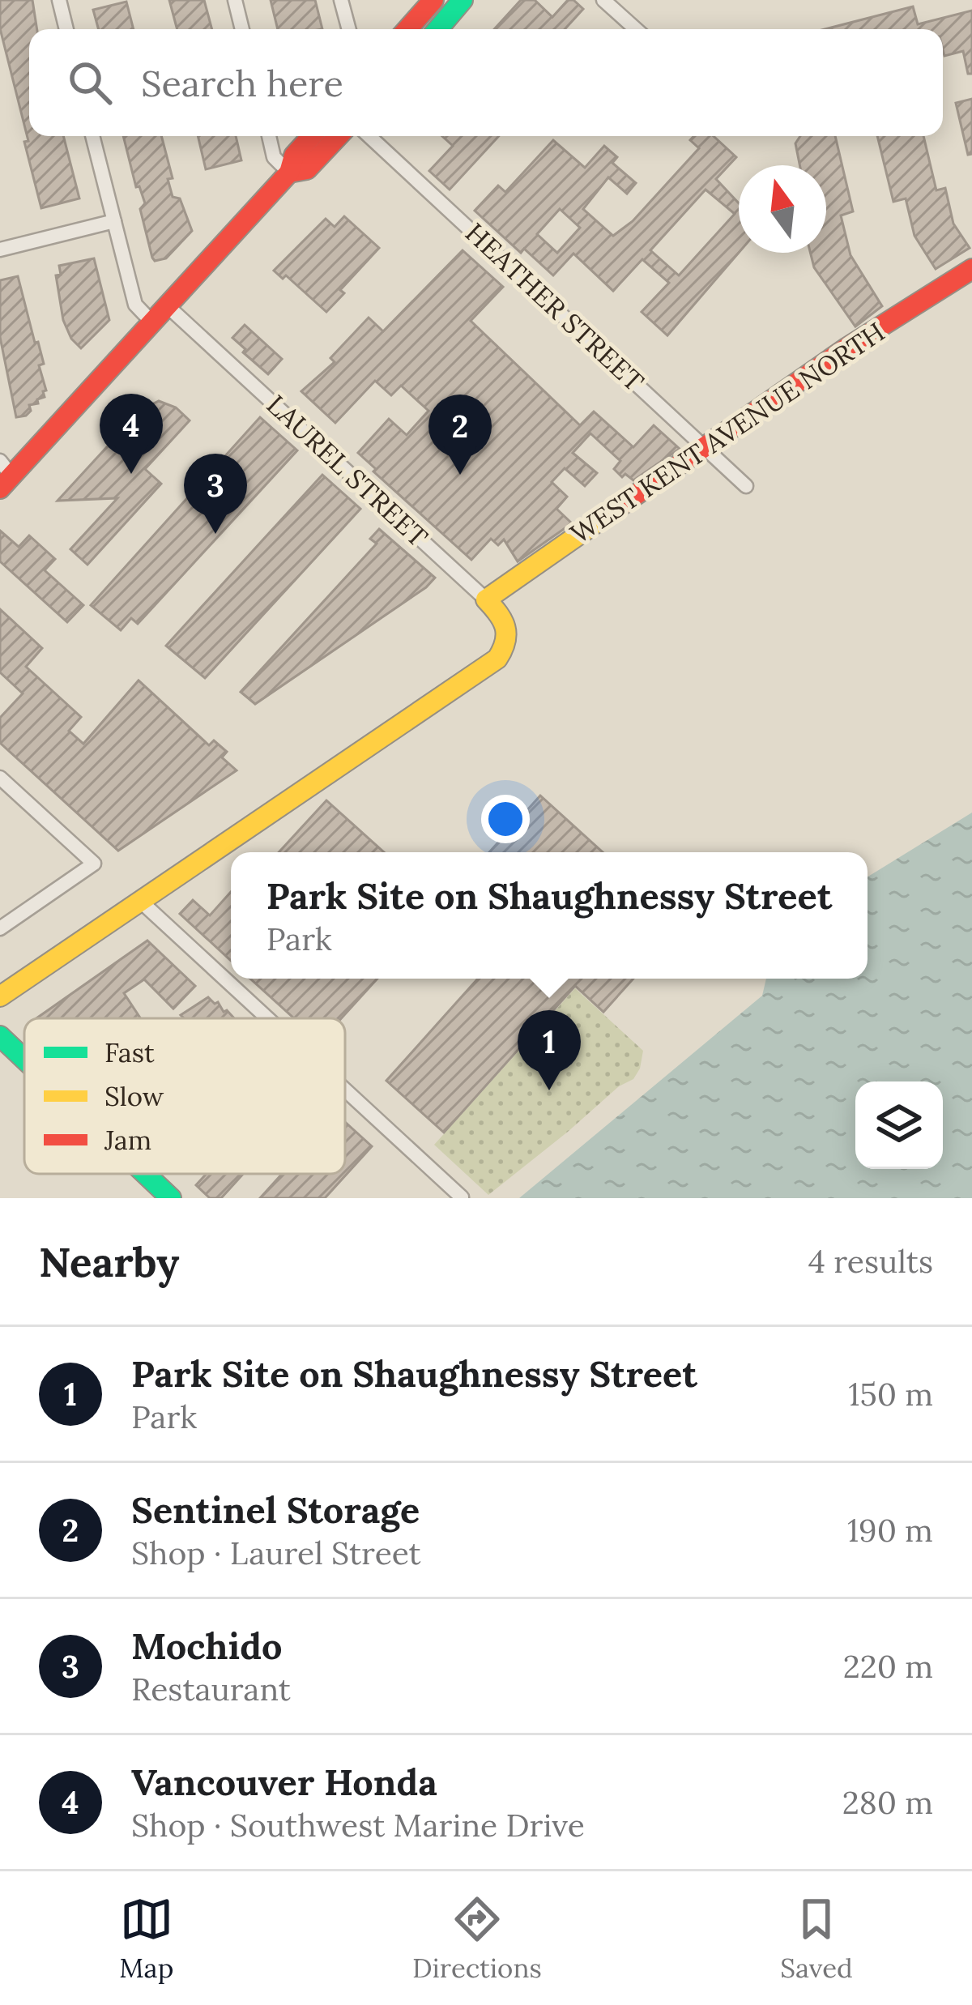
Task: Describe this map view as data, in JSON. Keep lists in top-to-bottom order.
{
  "streets": {
    "main road": ["WEST KENT AVENUE NORTH", "LAUREL STREET"],
    "street": ["HEATHER STREET"]
  },
  "crossings": [
    ["HEATHER STREET", "WEST KENT AVENUE NORTH"],
    ["WEST KENT AVENUE NORTH", "LAUREL STREET"]
  ],
  "legend": ["Fast", "Slow", "Jam"],
  "north": "top",
  "page": {
    "search": "Search here",
    "pins": [
      "4",
      "2",
      "3",
      "1"
    ],
    "popup": ["Park Site on Shaughnessy Street", "Park"],
    "heading": ["Nearby", "4 results"],
    "list": [
      {
        "mark": "1",
        "name": "Park Site on Shaughnessy Street",
        "note": "Park",
        "value": "150 m"
      },
      {
        "mark": "2",
        "name": "Sentinel Storage",
        "note": "Shop · Laurel Street",
        "value": "190 m"
      },
      {
        "mark": "3",
        "name": "Mochido",
        "note": "Restaurant",
        "value": "220 m"
      },
      {
        "mark": "4",
        "name": "Vancouver Honda",
        "note": "Shop · Southwest Marine Drive",
        "value": "280 m"
      }
    ],
    "nav": ["Map", "Directions", "Saved"]
  }
}
